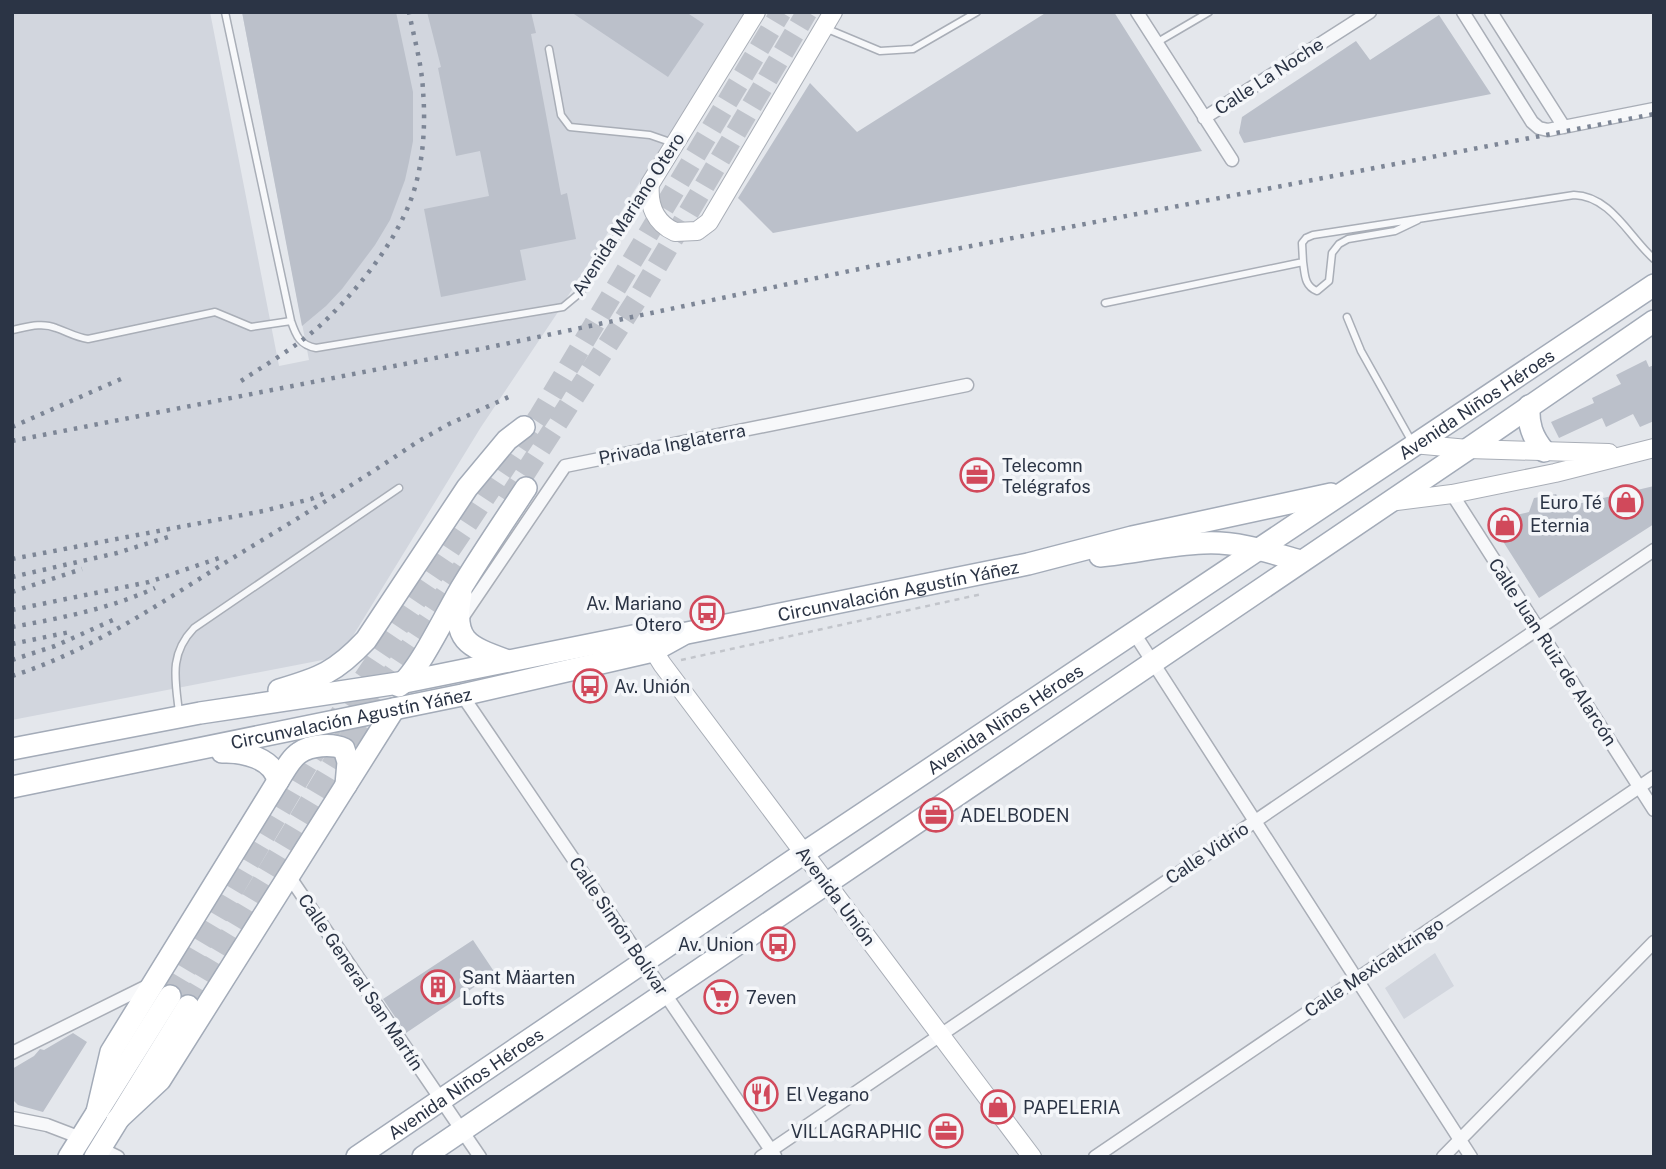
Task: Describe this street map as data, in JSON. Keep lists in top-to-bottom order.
{
  "streets": {
    "main road": [
      "Avenida Mariano Otero",
      "Avenida Niños Héroes",
      "Circunvalación Agustín Yáñez",
      "Avenida Unión"
    ],
    "street": [
      "Calle La Noche",
      "Privada Inglaterra",
      "Calle Juan Ruiz de Alarcón",
      "Calle Vidrio",
      "Calle Simón Bolívar",
      "Calle Mexicaltzingo",
      "Calle General San Martín"
    ]
  },
  "crossings": [
    ["Avenida Niños Héroes", "Circunvalación Agustín Yáñez"],
    ["Avenida Niños Héroes", "Avenida Unión"],
    ["Avenida Niños Héroes", "Calle Simón Bolívar"],
    ["Avenida Niños Héroes", "Calle General San Martín"],
    ["Circunvalación Agustín Yáñez", "Avenida Unión"],
    ["Circunvalación Agustín Yáñez", "Calle Simón Bolívar"],
    ["Calle Juan Ruiz de Alarcón", "Calle Vidrio"],
    ["Calle Juan Ruiz de Alarcón", "Calle Mexicaltzingo"],
    ["Calle Vidrio", "Avenida Unión"],
    ["Calle Vidrio", "Calle Simón Bolívar"]
  ],
  "places": {
    "office": ["Telecomn Telégrafos", "ADELBODEN", "VILLAGRAPHIC"],
    "shop": ["Euro Té", "Eternia", "PAPELERIA"],
    "bus stop": ["Av. Mariano Otero", "Av. Unión", "Av. Union"],
    "building": ["Sant Mäarten Lofts"],
    "supermarket": ["7even"],
    "restaurant": ["El Vegano"]
  }
}
